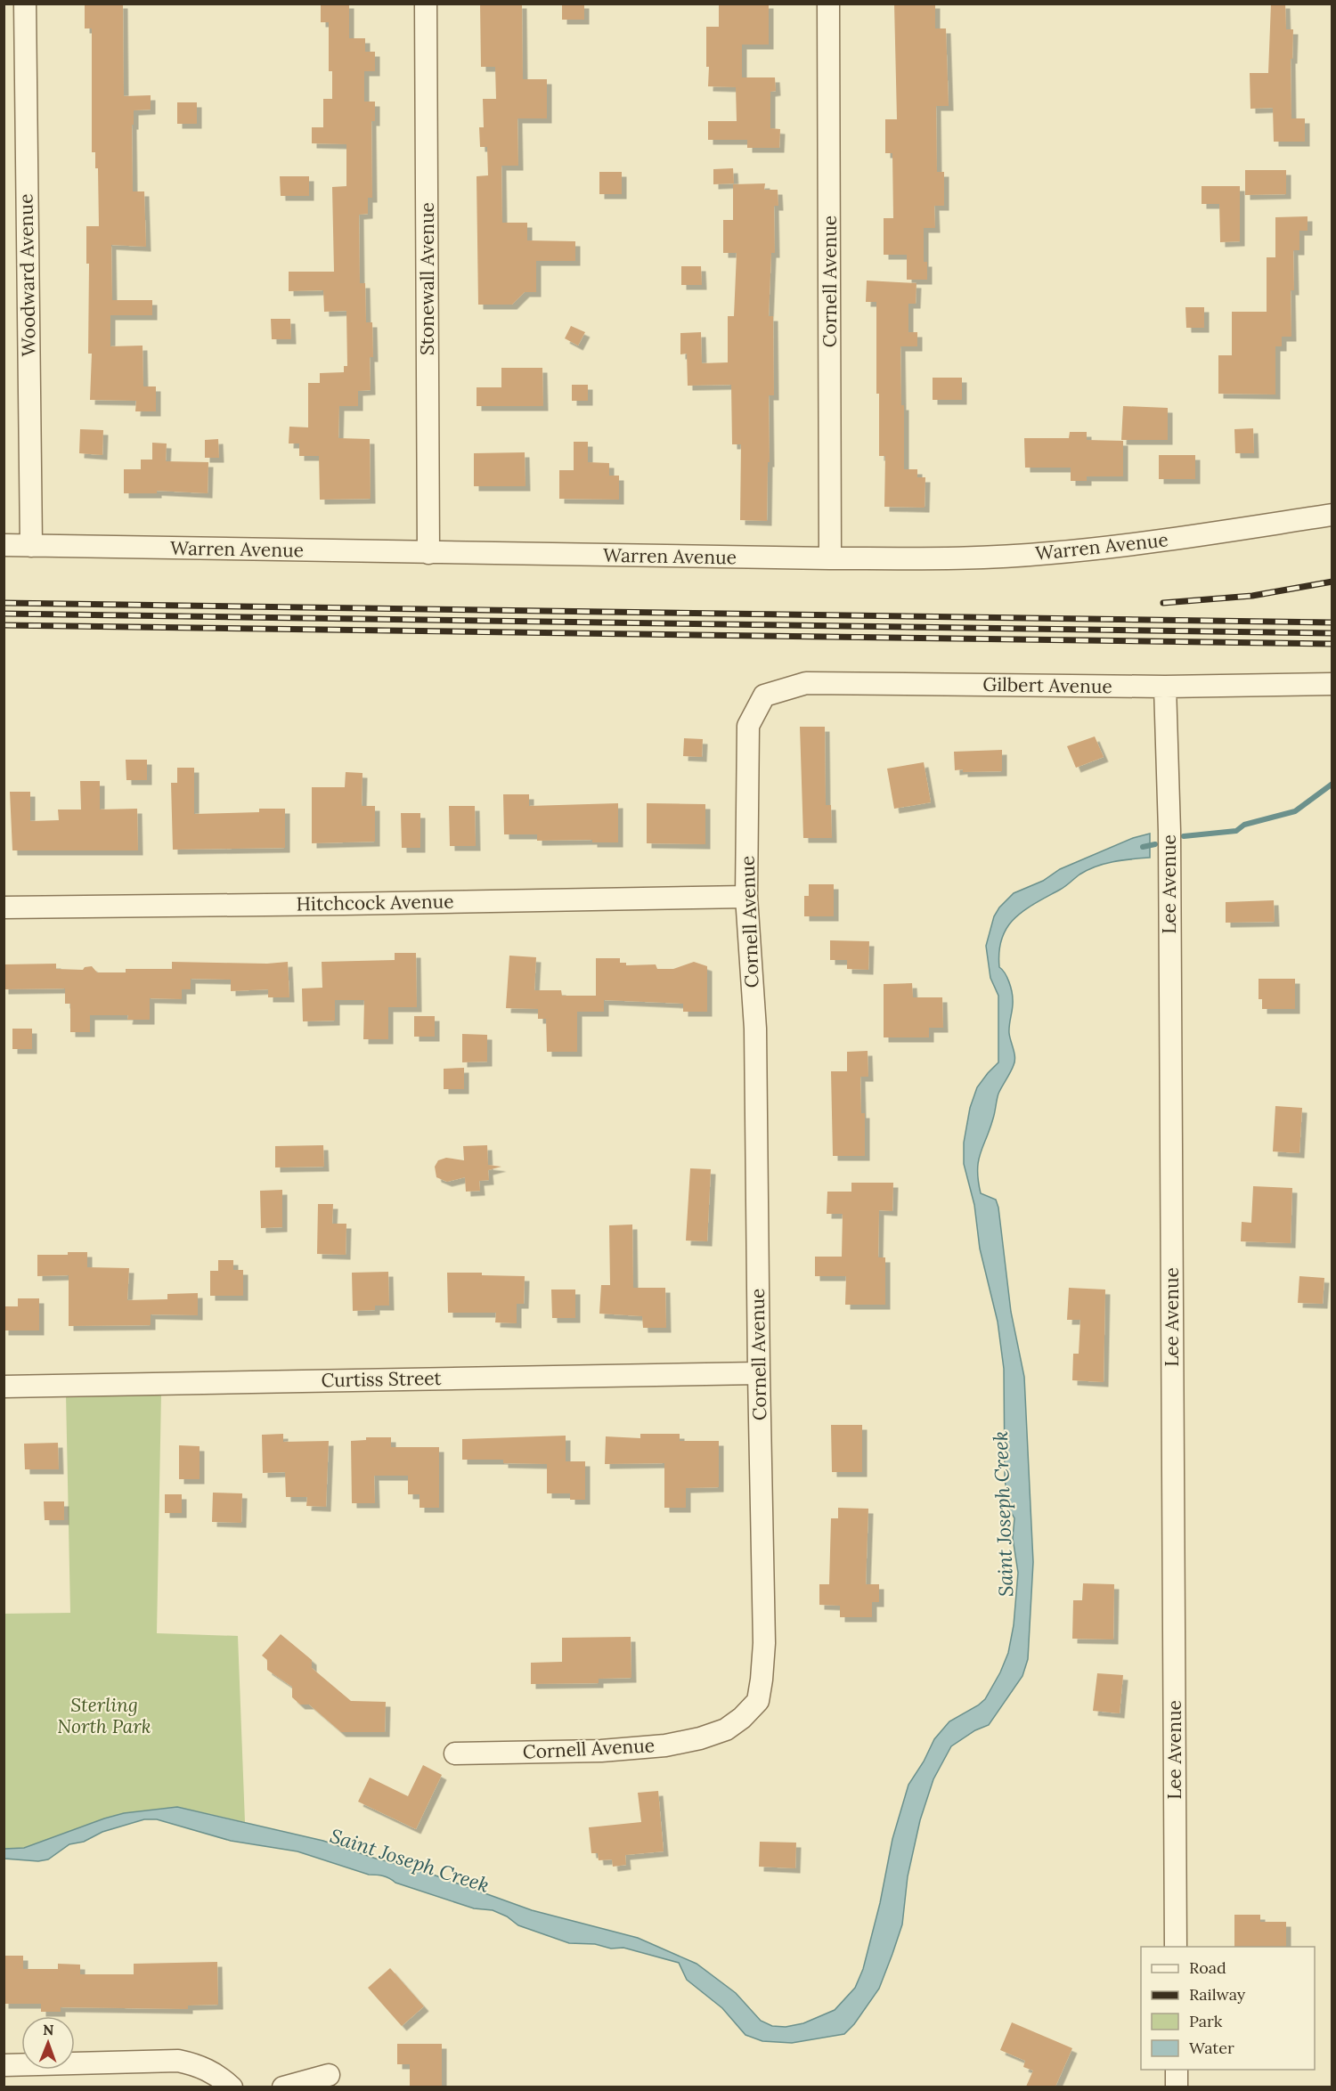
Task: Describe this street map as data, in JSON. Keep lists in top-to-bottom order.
{
  "streets": {
    "street": [
      "Woodward Avenue",
      "Stonewall Avenue",
      "Cornell Avenue",
      "Warren Avenue",
      "Gilbert Avenue",
      "Lee Avenue",
      "Hitchcock Avenue",
      "Curtiss Street"
    ]
  },
  "crossings": [
    ["Woodward Avenue", "Warren Avenue"],
    ["Stonewall Avenue", "Warren Avenue"],
    ["Cornell Avenue", "Warren Avenue"],
    ["Cornell Avenue", "Gilbert Avenue"],
    ["Cornell Avenue", "Hitchcock Avenue"],
    ["Cornell Avenue", "Curtiss Street"],
    ["Gilbert Avenue", "Lee Avenue"]
  ],
  "water": ["Saint Joseph Creek"],
  "parks": ["Sterling North Park"],
  "legend": [
    "Road",
    "Railway",
    "Park",
    "Water"
  ],
  "north": "top"
}
